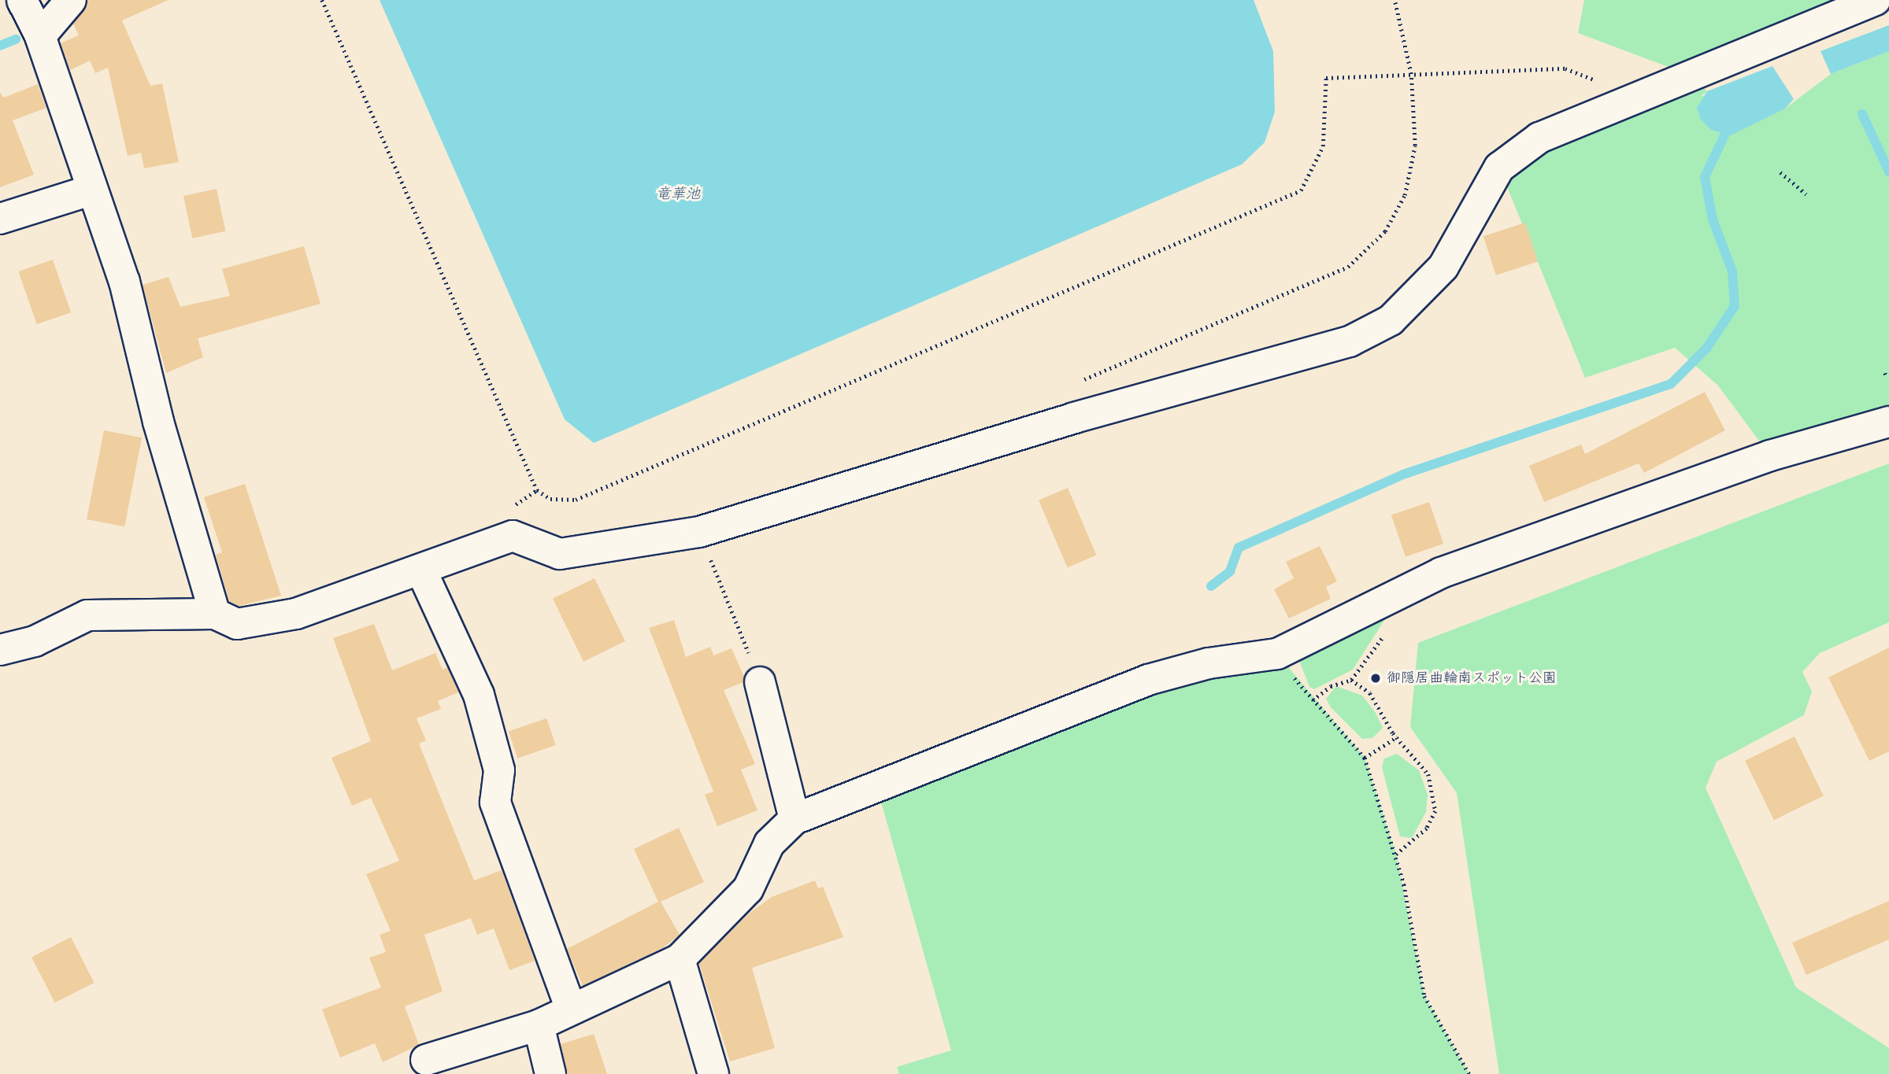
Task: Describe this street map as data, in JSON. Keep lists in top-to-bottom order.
{
  "water": ["竜華池"],
  "places": ["御隠居曲輪南スポット公園"]
}
